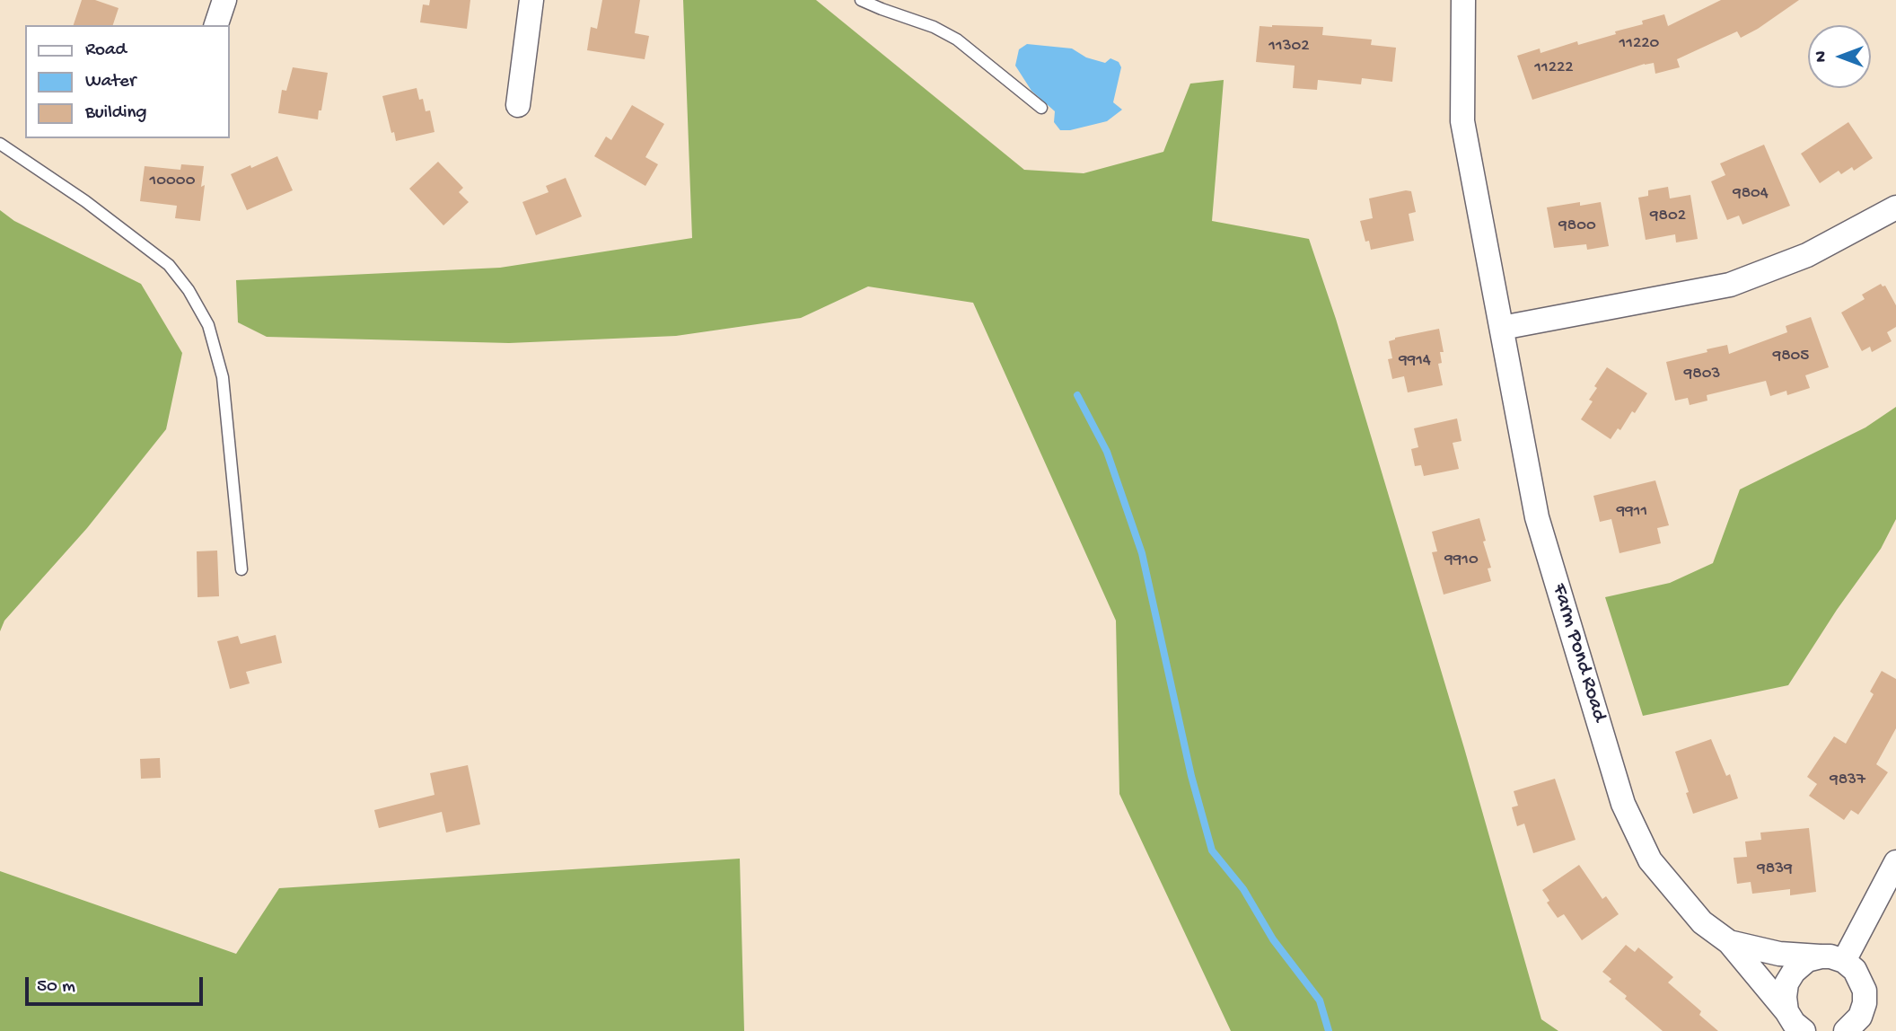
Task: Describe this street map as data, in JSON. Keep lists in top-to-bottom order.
{
  "streets": {
    "street": ["Farm Pond Road"]
  },
  "house_numbers": [
    "11220",
    "11302",
    "11222",
    "10000",
    "9804",
    "9802",
    "9800",
    "9805",
    "9914",
    "9803",
    "9911",
    "9910",
    "9837",
    "9839"
  ],
  "legend": ["Road", "Water", "Building"],
  "scale_bar": "50 m",
  "north": "left"
}
